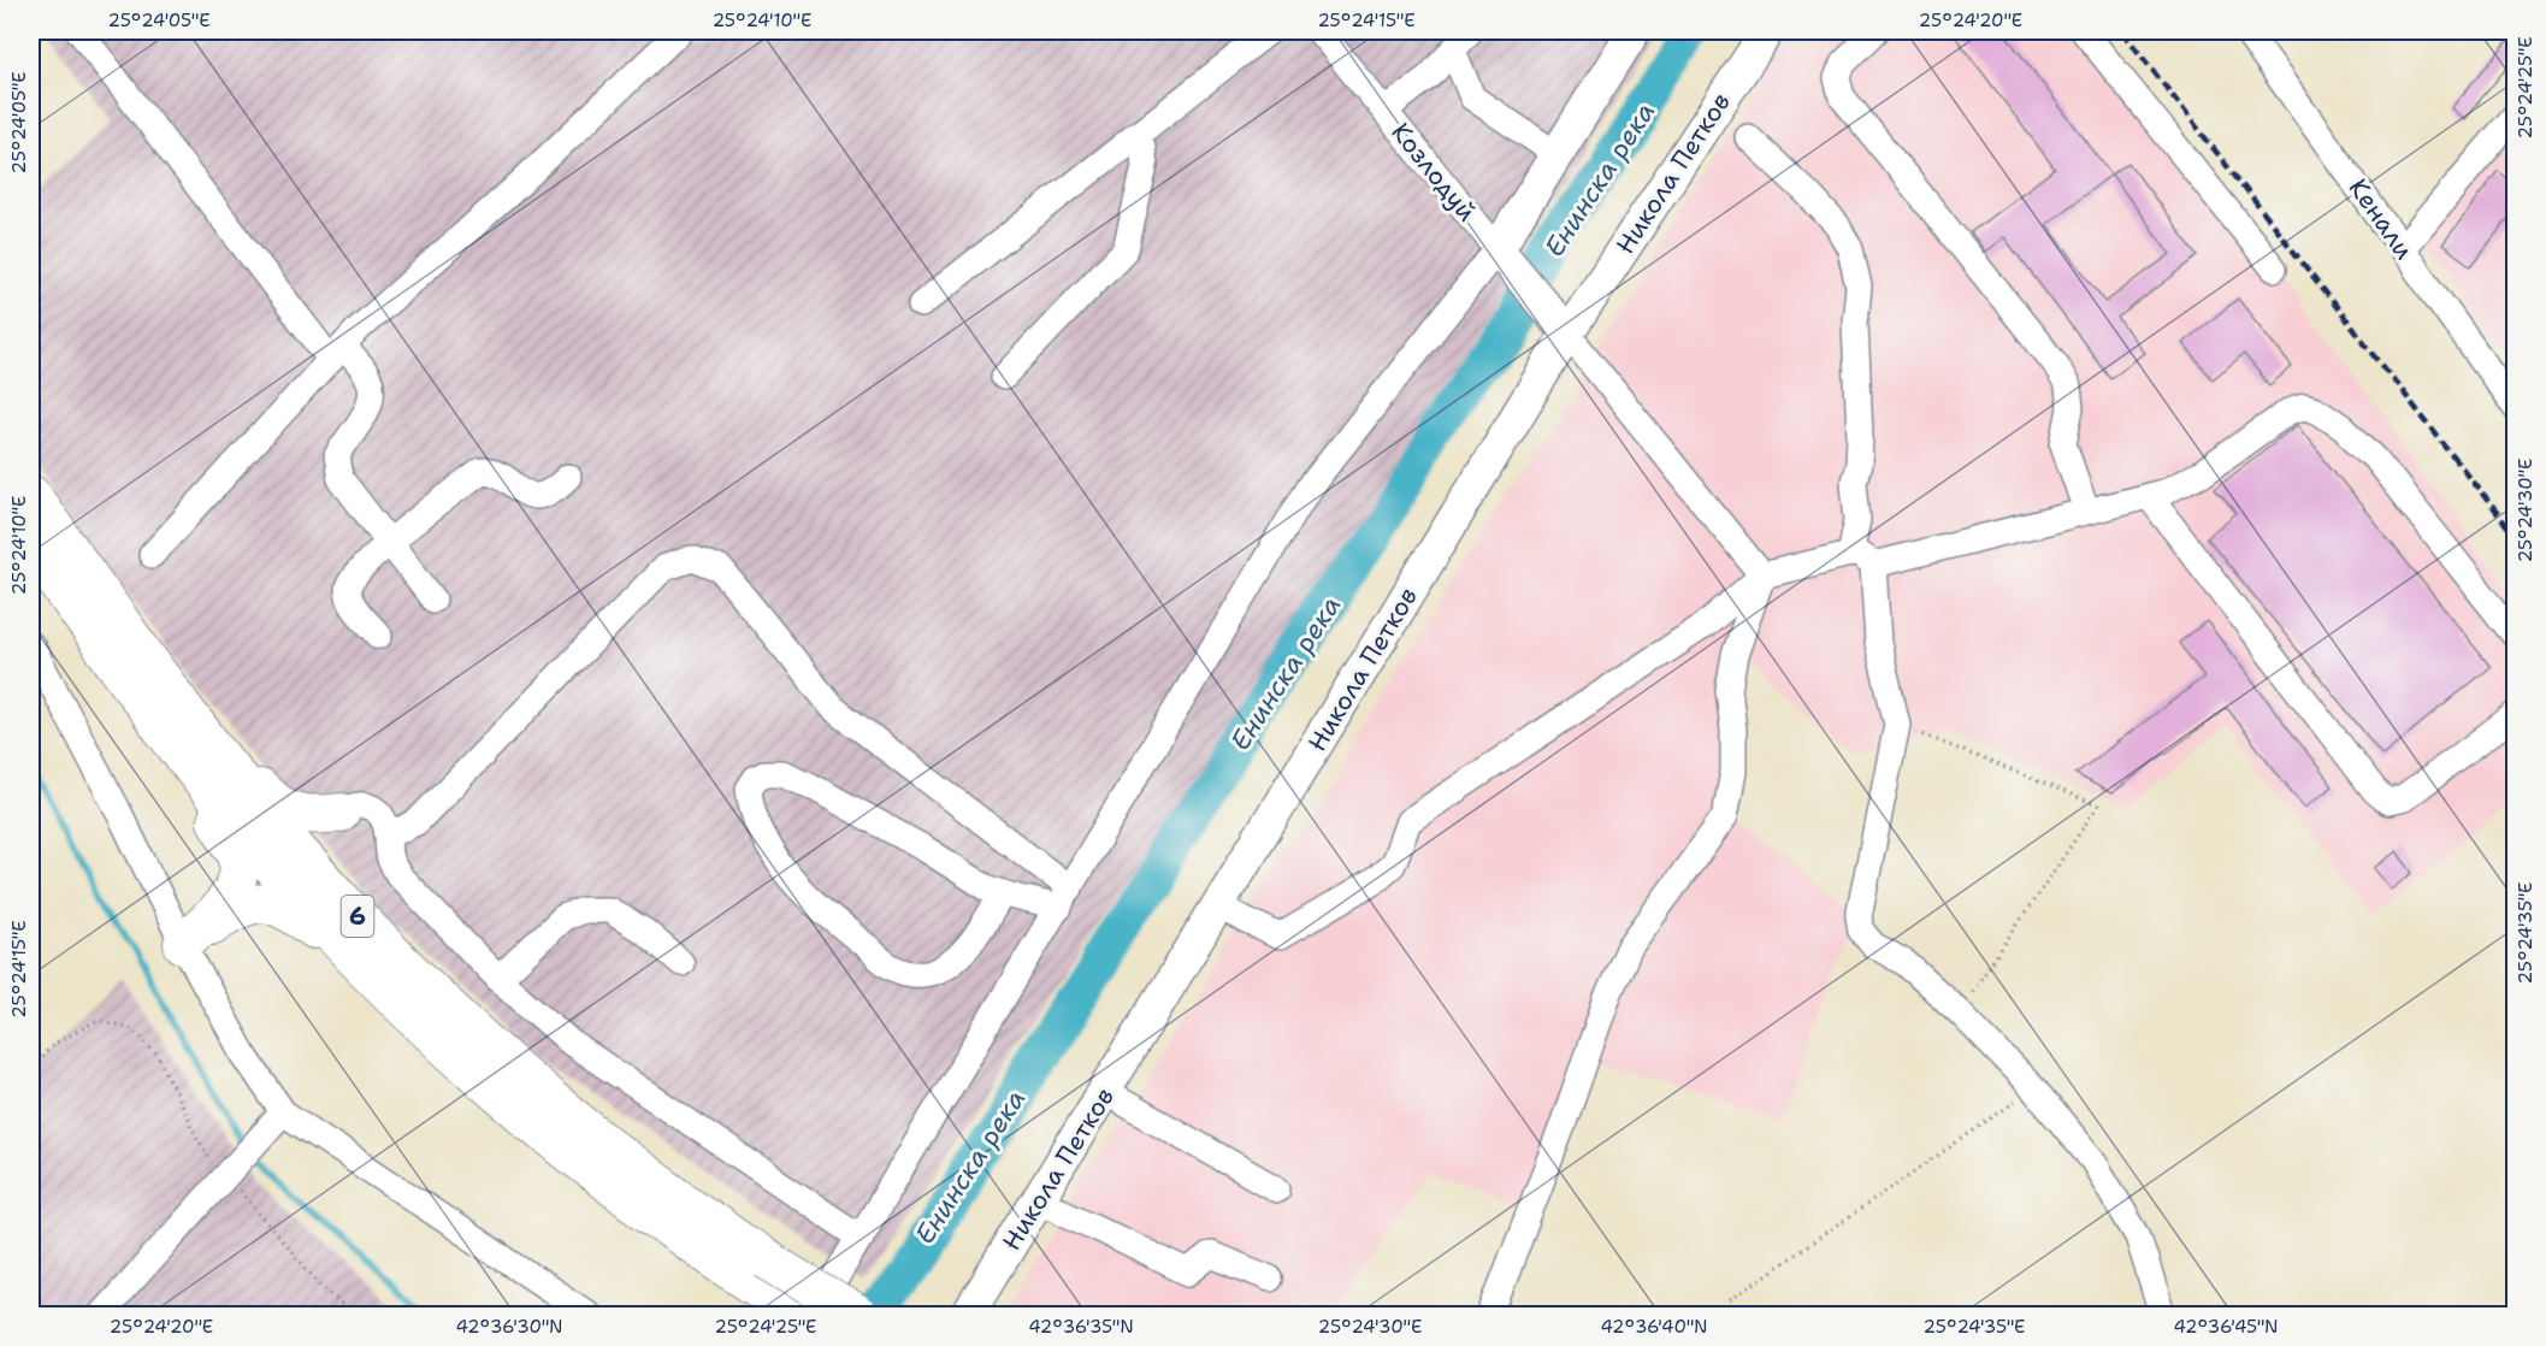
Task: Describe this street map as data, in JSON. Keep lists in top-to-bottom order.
{
  "streets": {
    "highway": ["6"],
    "main road": ["Козлодуй", "Никола Петков"],
    "street": ["Кенали"]
  },
  "crossings": [
    ["Козлодуй", "Никола Петков"]
  ],
  "water": ["Енинска река"],
  "coordinates": [
    "25°24'05\"E",
    "25°24'10\"E",
    "25°24'15\"E",
    "25°24'20\"E",
    "25°24'25\"E",
    "25°24'30\"E",
    "25°24'35\"E",
    "42°36'30\"N",
    "42°36'35\"N",
    "42°36'40\"N",
    "42°36'45\"N"
  ]
}
